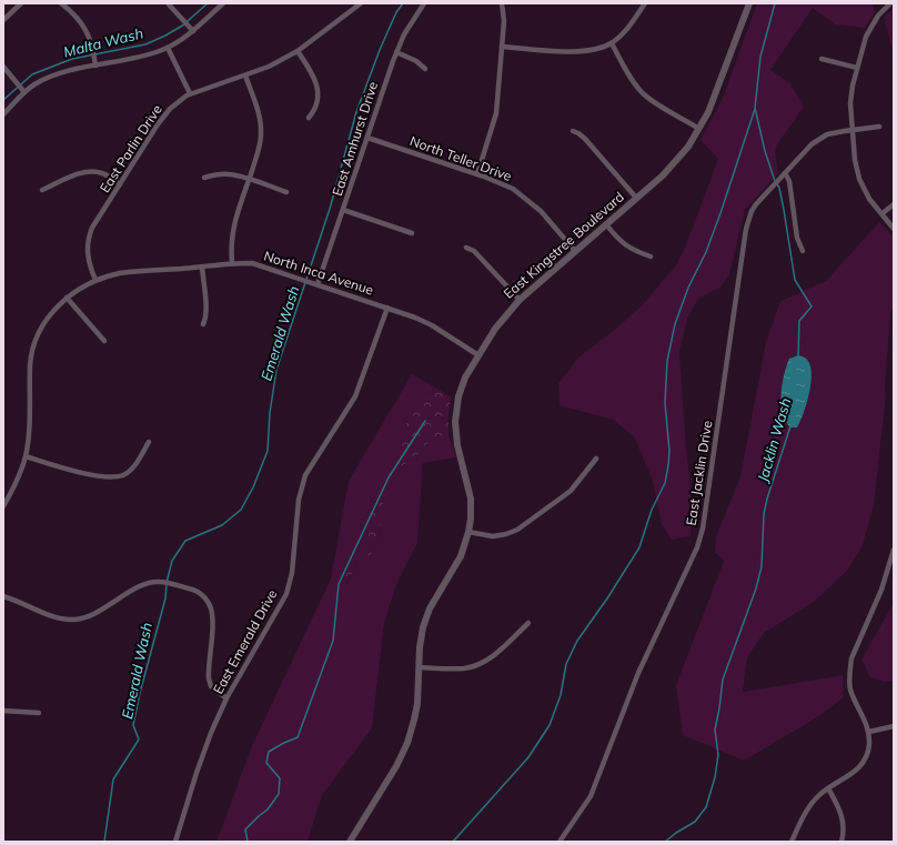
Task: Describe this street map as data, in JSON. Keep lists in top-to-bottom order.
{
  "streets": {
    "street": [
      "East Amhurst Drive",
      "East Parlin Drive",
      "North Teller Drive",
      "East Kingstree Boulevard",
      "North Inca Avenue",
      "East Jacklin Drive",
      "East Emerald Drive"
    ]
  },
  "crossings": [
    ["East Amhurst Drive", "North Teller Drive"],
    ["East Amhurst Drive", "North Inca Avenue"],
    ["East Parlin Drive", "North Inca Avenue"],
    ["North Teller Drive", "East Kingstree Boulevard"],
    ["East Kingstree Boulevard", "North Inca Avenue"],
    ["North Inca Avenue", "East Emerald Drive"]
  ],
  "water": ["Malta Wash", "Emerald Wash", "Jacklin Wash"]
}
